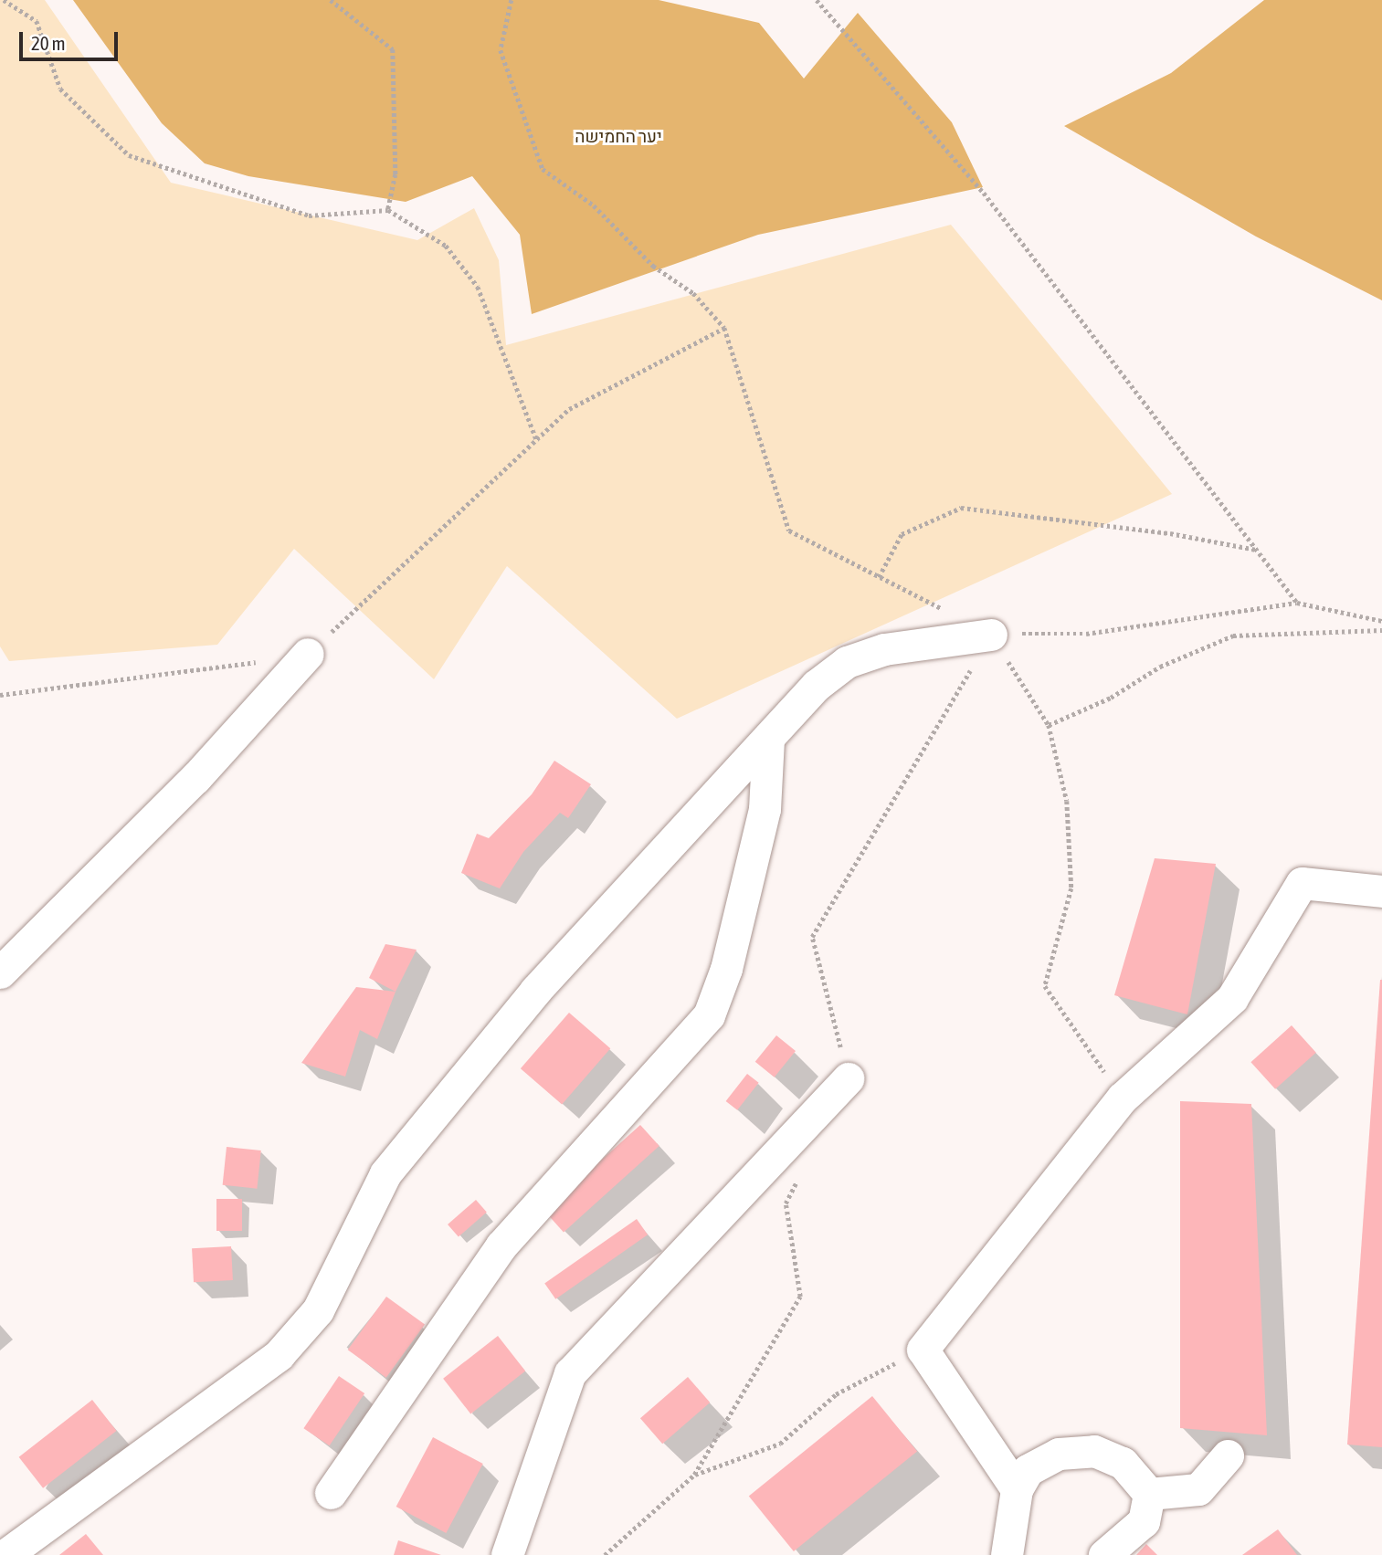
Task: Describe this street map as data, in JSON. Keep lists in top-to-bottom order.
{
  "parks": ["יער החמישה"],
  "scale_bar": "20 m"
}
